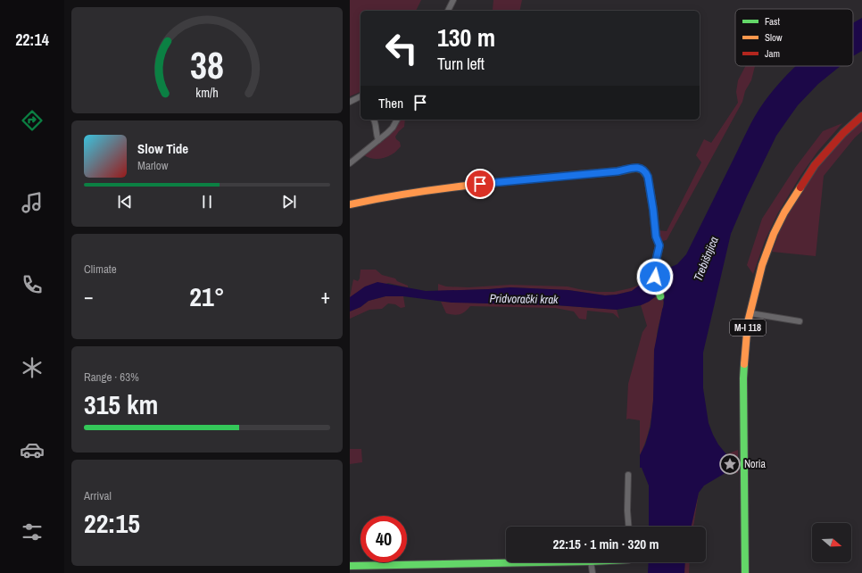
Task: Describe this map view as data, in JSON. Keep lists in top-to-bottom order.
{
  "streets": {
    "street": ["M-I 118"]
  },
  "water": ["Trebišnjica", "Pridvorački krak"],
  "places": {
    "place": ["Noria"]
  },
  "legend": ["Fast", "Slow", "Jam"],
  "north": "right",
  "page": {
    "tabs": "22:14",
    "turn": ["130 m", "Turn left"],
    "then": "Then",
    "song": ["Slow Tide", "Marlow"],
    "tile": [
      "Climate",
      ["Range · 63%", "315 km"],
      ["Arrival", "22:15"]
    ],
    "heat": ["−", "21°", "+"],
    "limit": "40",
    "trip": "22:15 · 1 min · 320 m",
    "gauge": ["38", "km/h"]
  }
}
